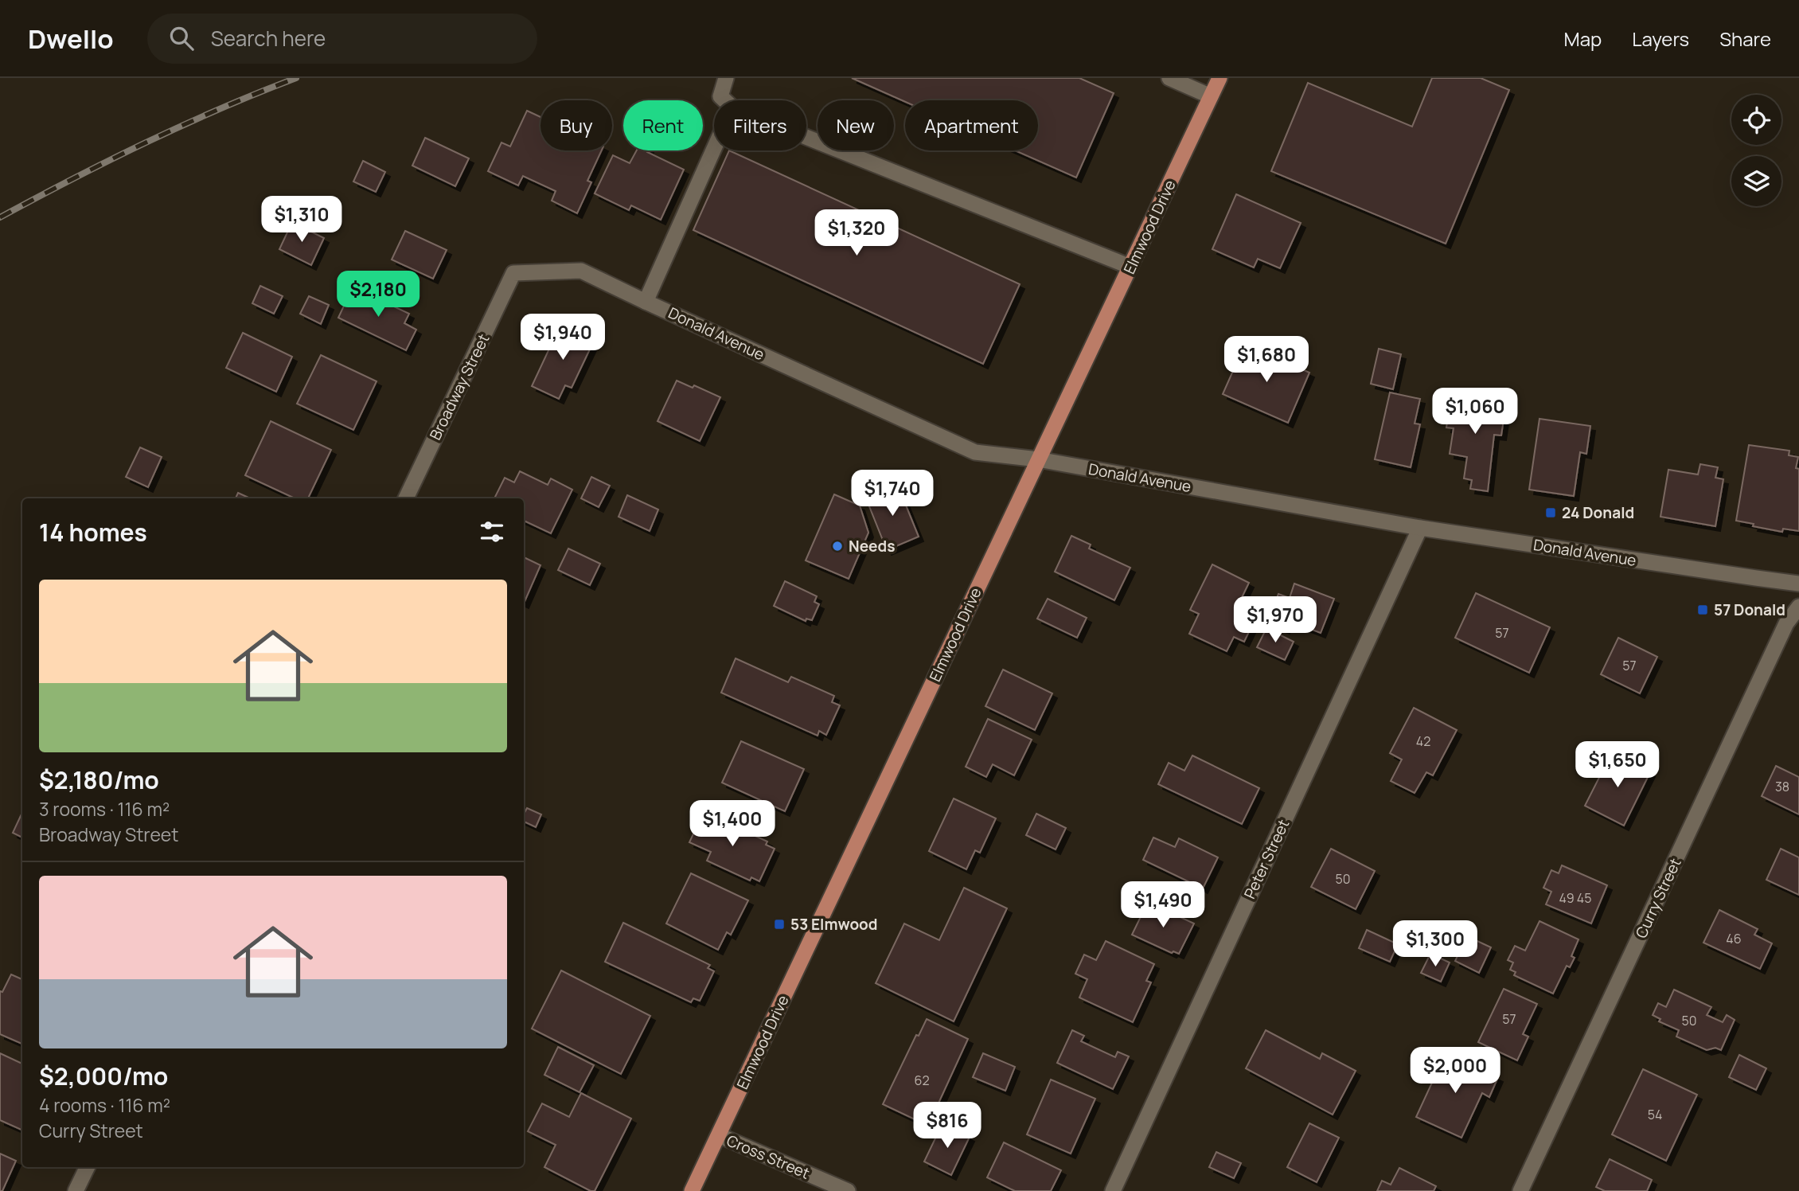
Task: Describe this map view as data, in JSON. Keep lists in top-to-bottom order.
{
  "streets": {
    "main road": ["Elmwood Drive"],
    "street": [
      "Donald Avenue",
      "Broadway Street",
      "Peter Street",
      "Curry Street",
      "Cross Street"
    ]
  },
  "crossings": [
    ["Elmwood Drive", "Donald Avenue"],
    ["Elmwood Drive", "Cross Street"],
    ["Donald Avenue", "Broadway Street"],
    ["Donald Avenue", "Peter Street"]
  ],
  "places": {
    "transit": ["24 Donald", "57 Donald", "53 Elmwood"],
    "other": ["Needs"]
  },
  "house_numbers": [
    "57",
    "57",
    "42",
    "38",
    "50",
    "49 45",
    "46",
    "57",
    "50",
    "62",
    "54"
  ],
  "page": {
    "header": "Dwello",
    "search": "Search here",
    "nav": ["Map", "Layers", "Share"],
    "chip": [
      "Buy",
      "Rent",
      "Filters",
      "New",
      "Apartment"
    ],
    "price": [
      "$1,310",
      "$1,320",
      "$2,180",
      "$1,940",
      "$1,680",
      "$1,060",
      "$1,740",
      "$1,970",
      "$1,650",
      "$1,400",
      "$1,490",
      "$1,300",
      "$2,000",
      "$816"
    ],
    "heading": "14 homes",
    "list": [
      {
        "name": "$2,180/mo",
        "note": "3 rooms · 116 m² · Broadway Street"
      },
      {
        "name": "$2,000/mo",
        "note": "4 rooms · 116 m² · Curry Street"
      }
    ]
  }
}
